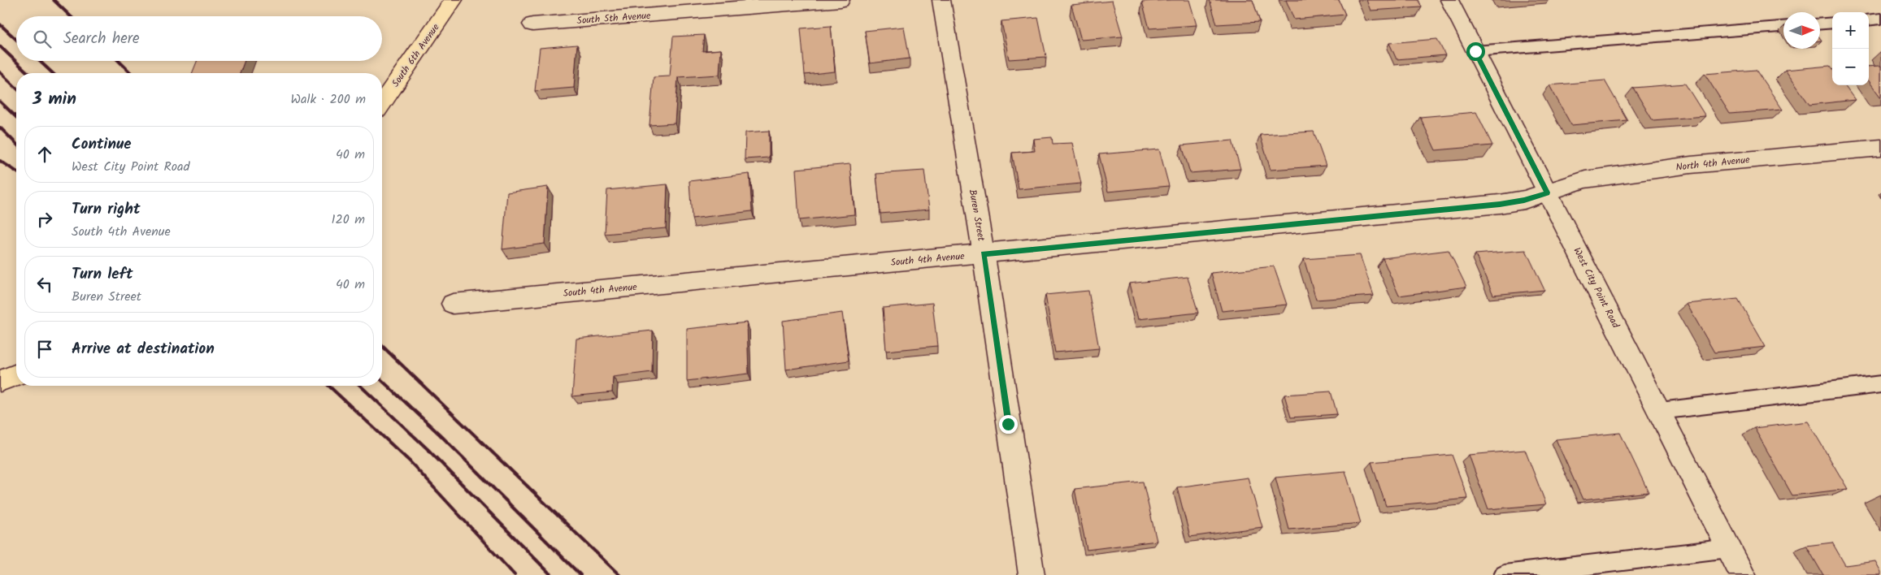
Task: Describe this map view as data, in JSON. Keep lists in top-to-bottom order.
{
  "streets": {
    "main road": ["South 6th Avenue"],
    "street": [
      "South 5th Avenue",
      "North 4th Avenue",
      "Buren Street",
      "South 4th Avenue",
      "West City Point Road"
    ]
  },
  "crossings": [
    ["North 4th Avenue", "South 4th Avenue"],
    ["North 4th Avenue", "West City Point Road"],
    ["Buren Street", "South 4th Avenue"],
    ["South 4th Avenue", "West City Point Road"]
  ],
  "north": "right",
  "page": {
    "map_buttons": ["+", "−"],
    "search": "Search here",
    "heading": ["3 min", "Walk · 200 m"],
    "list": [
      ["Continue", "West City Point Road", "40 m"],
      ["Turn right", "South 4th Avenue", "120 m"],
      ["Turn left", "Buren Street", "40 m"],
      "Arrive at destination"
    ]
  }
}
